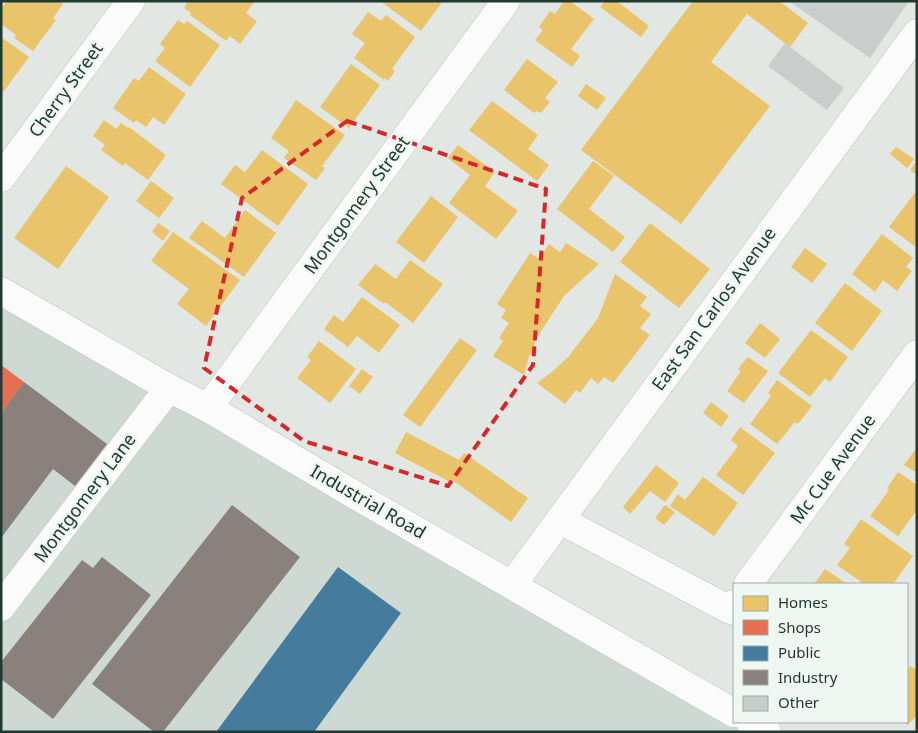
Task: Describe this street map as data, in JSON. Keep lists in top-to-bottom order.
{
  "streets": {
    "street": [
      "Cherry Street",
      "Montgomery Street",
      "East San Carlos Avenue",
      "Mc Cue Avenue",
      "Montgomery Lane",
      "Industrial Road"
    ]
  },
  "crossings": [
    ["Montgomery Street", "Industrial Road"],
    ["East San Carlos Avenue", "Industrial Road"],
    ["Montgomery Lane", "Industrial Road"]
  ],
  "legend": [
    "Homes",
    "Shops",
    "Public",
    "Industry",
    "Other"
  ]
}
